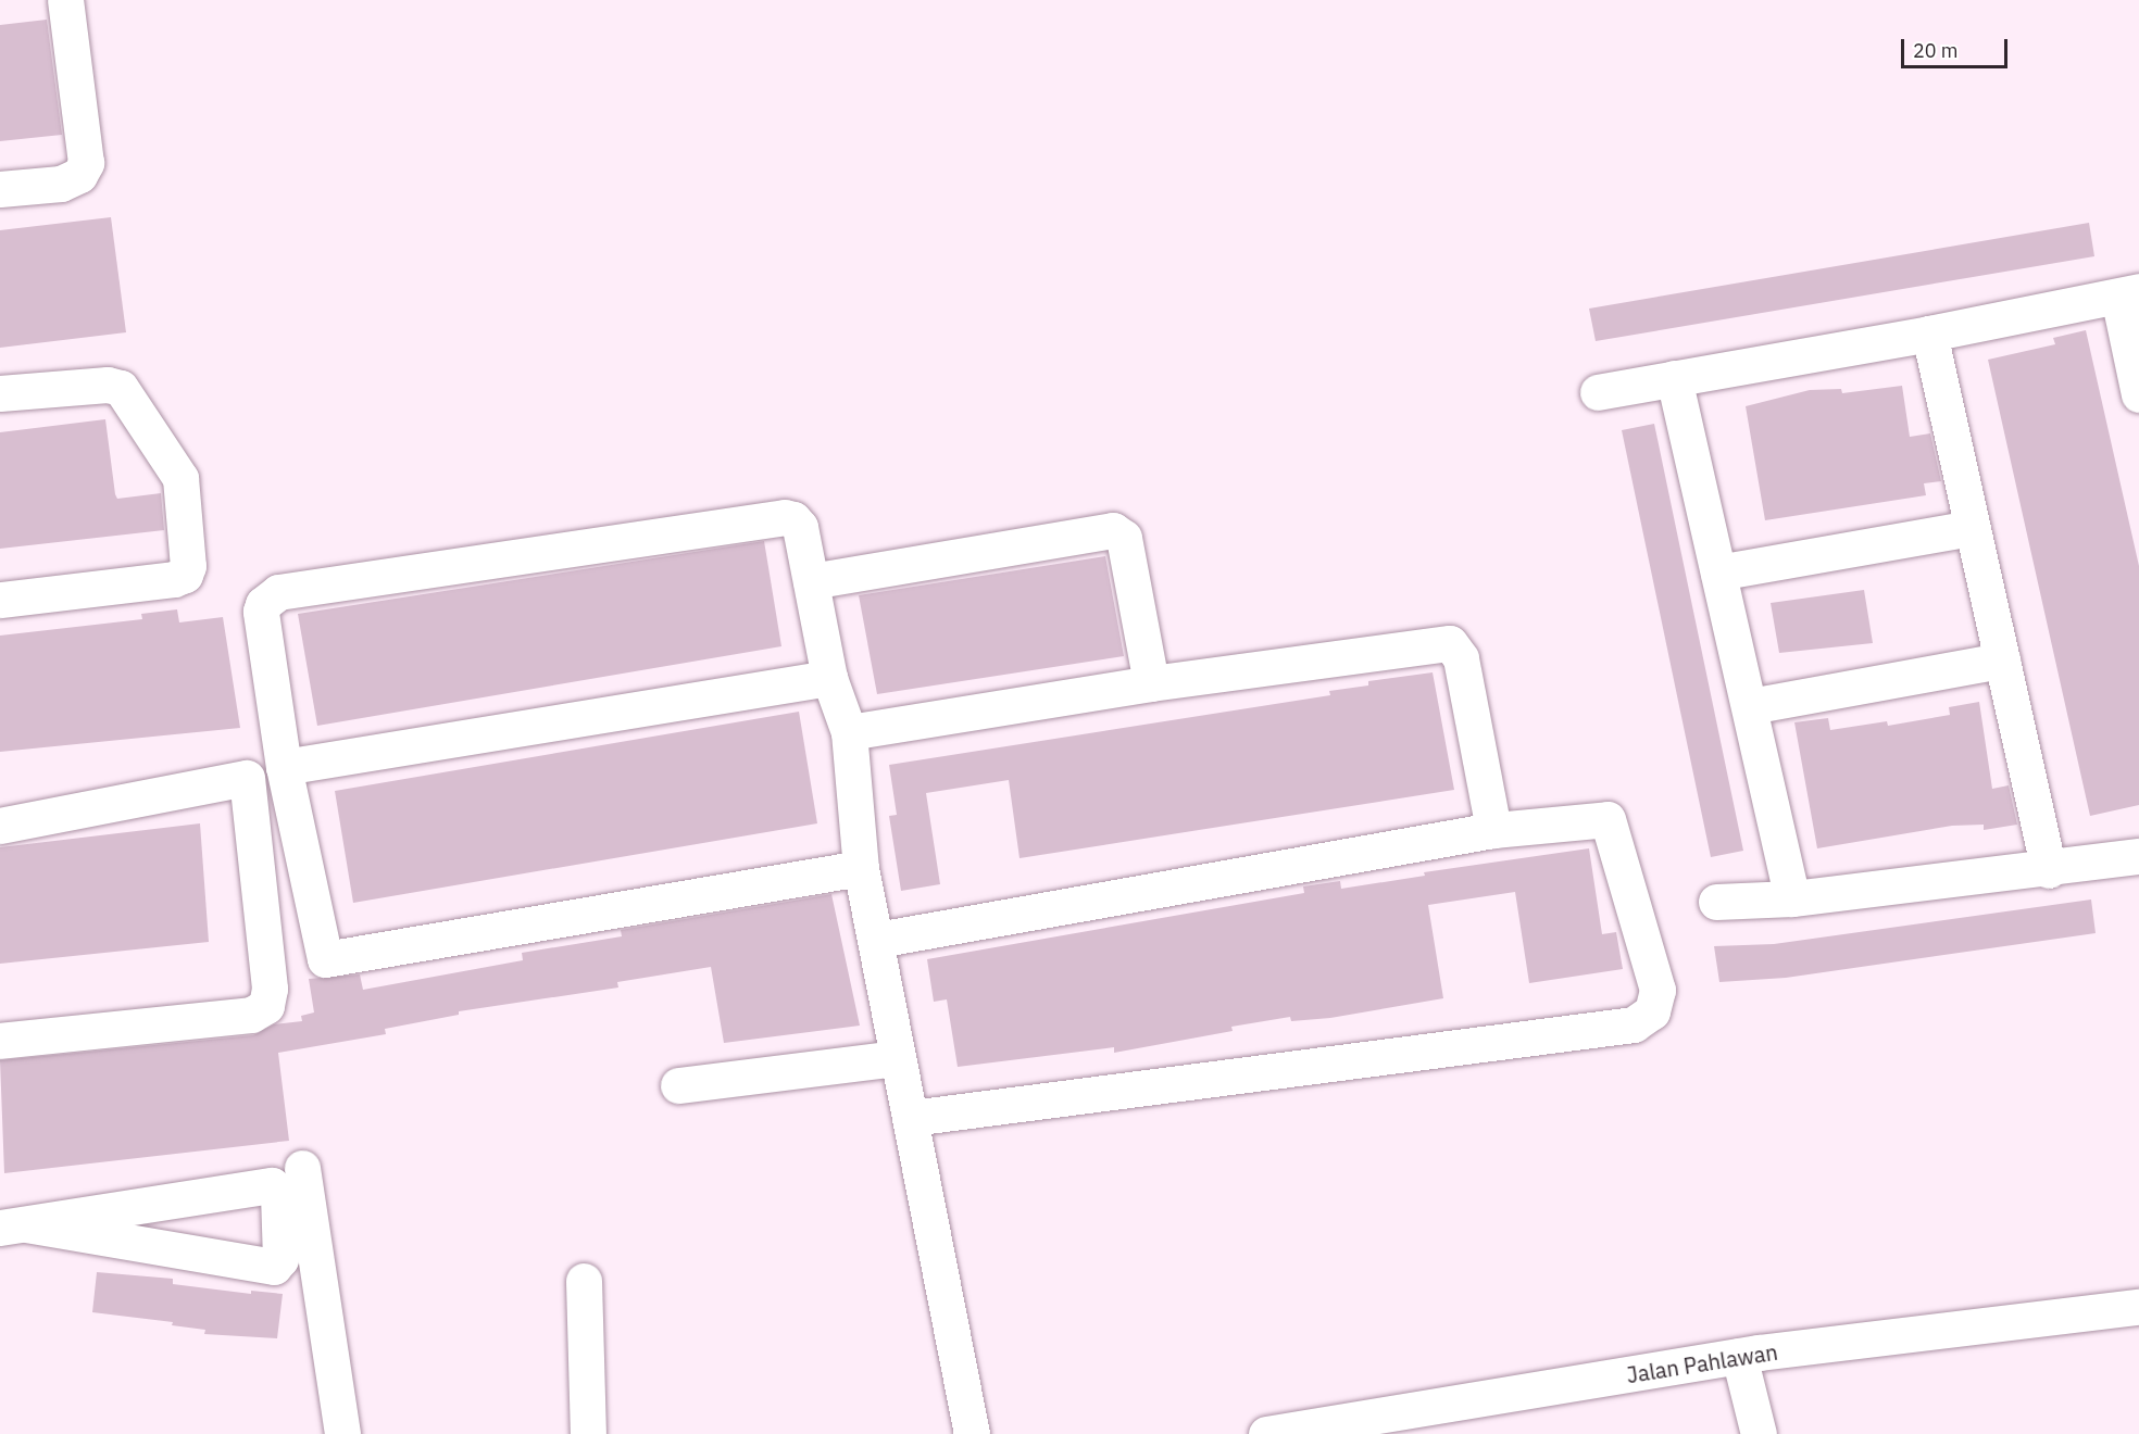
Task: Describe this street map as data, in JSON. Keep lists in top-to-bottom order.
{
  "streets": {
    "street": ["Jalan Pahlawan"]
  },
  "scale_bar": "20 m"
}
